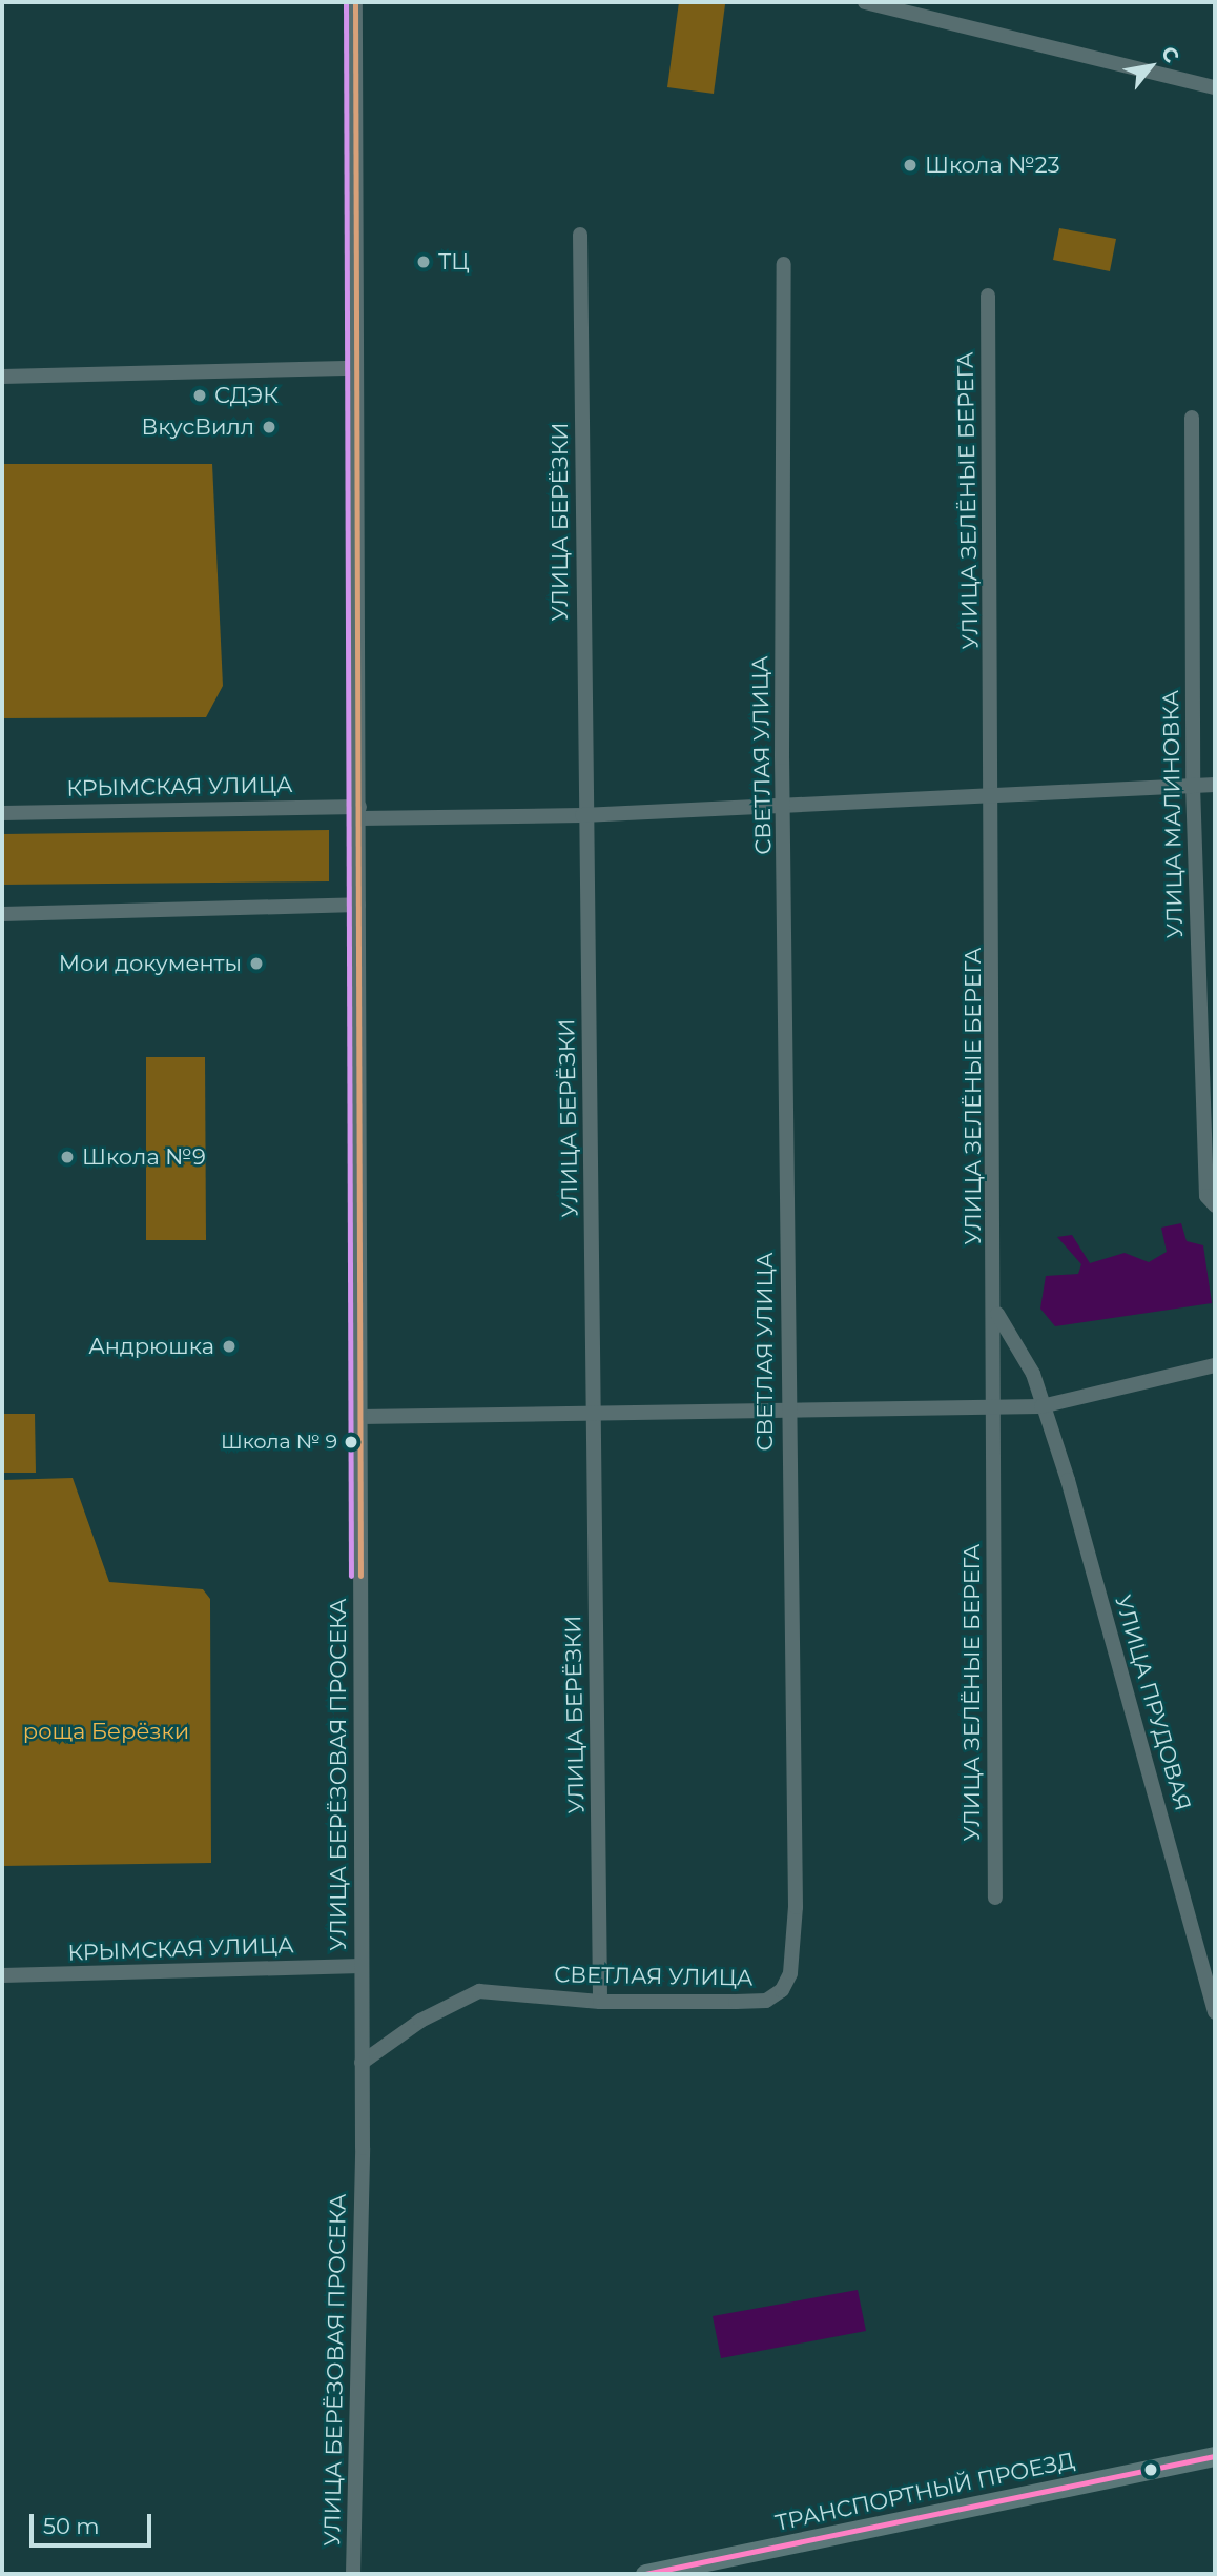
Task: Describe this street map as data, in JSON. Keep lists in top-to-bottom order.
{
  "streets": {
    "main road": ["ТРАНСПОРТНЫЙ ПРОЕЗД"],
    "street": [
      "УЛИЦА ЗЕЛЁНЫЕ БЕРЕГА",
      "УЛИЦА БЕРЁЗКИ",
      "СВЕТЛАЯ УЛИЦА",
      "КРЫМСКАЯ УЛИЦА",
      "УЛИЦА МАЛИНОВКА",
      "УЛИЦА ПРУДОВАЯ",
      "УЛИЦА БЕРЁЗОВАЯ ПРОСЕКА"
    ]
  },
  "crossings": [
    ["УЛИЦА ЗЕЛЁНЫЕ БЕРЕГА", "КРЫМСКАЯ УЛИЦА"],
    ["УЛИЦА ЗЕЛЁНЫЕ БЕРЕГА", "УЛИЦА ПРУДОВАЯ"],
    ["УЛИЦА БЕРЁЗКИ", "СВЕТЛАЯ УЛИЦА"],
    ["УЛИЦА БЕРЁЗКИ", "КРЫМСКАЯ УЛИЦА"],
    ["СВЕТЛАЯ УЛИЦА", "КРЫМСКАЯ УЛИЦА"],
    ["СВЕТЛАЯ УЛИЦА", "УЛИЦА БЕРЁЗОВАЯ ПРОСЕКА"],
    ["КРЫМСКАЯ УЛИЦА", "УЛИЦА МАЛИНОВКА"],
    ["КРЫМСКАЯ УЛИЦА", "УЛИЦА БЕРЁЗОВАЯ ПРОСЕКА"]
  ],
  "parks": ["роща Берёзки"],
  "places": [
    "Школа №23",
    "ТЦ",
    "СДЭК",
    "ВкусВилл",
    "Мои документы",
    "Школа №9",
    "Андрюшка",
    "Школа № 9"
  ],
  "lines": ["transit line 9"],
  "scale_bar": "50 m",
  "north": "top right"
}
